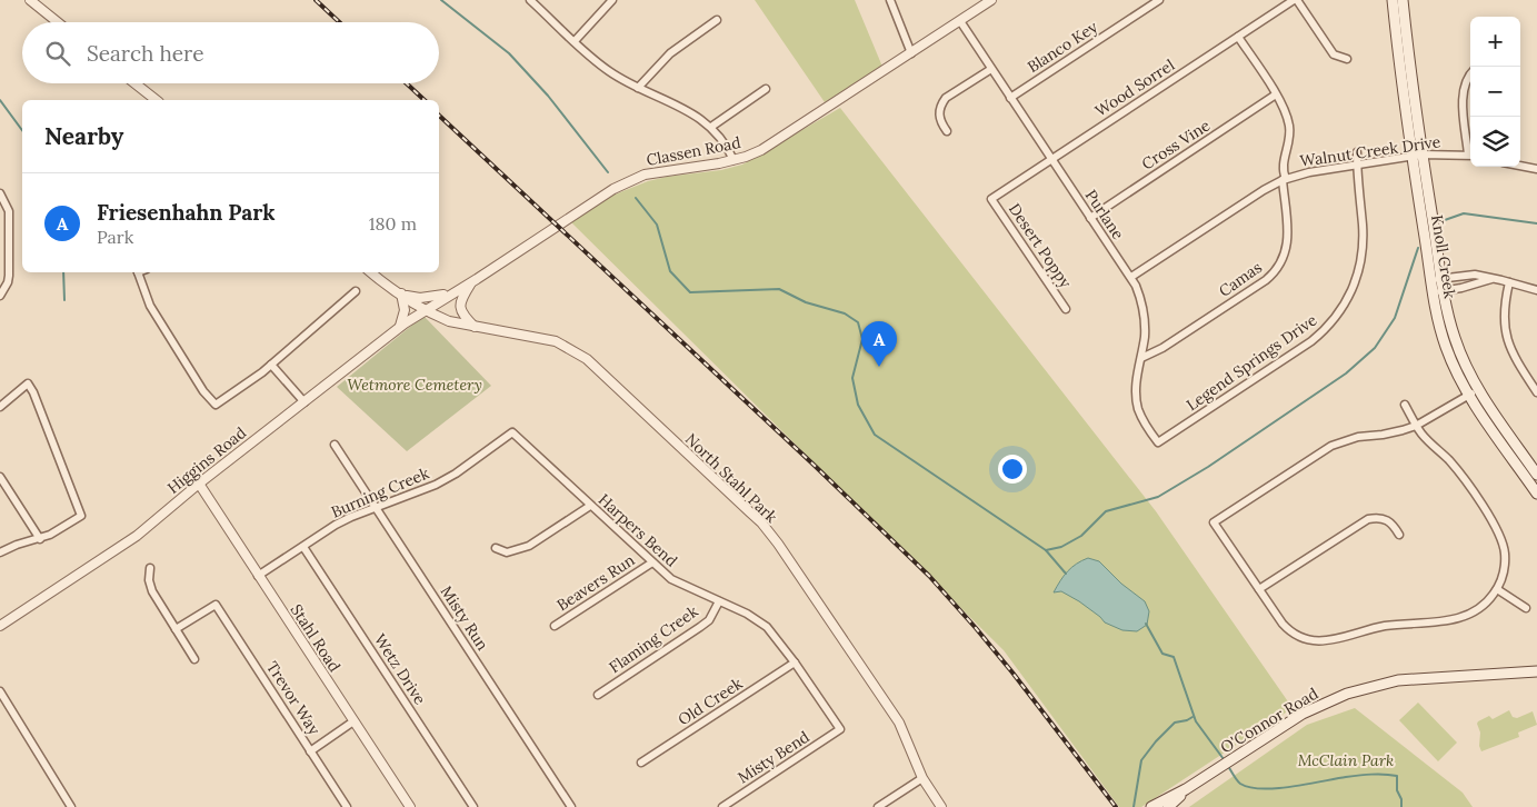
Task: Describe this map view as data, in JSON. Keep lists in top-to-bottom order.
{
  "streets": {
    "main road": ["Knoll Creek", "O'Connor Road"],
    "street": [
      "Blanco Key",
      "Wood Sorrel",
      "Cross Vine",
      "Classen Road",
      "Walnut Creek Drive",
      "Purlane",
      "Desert Poppy",
      "Camas",
      "Legend Springs Drive",
      "Higgins Road",
      "North Stahl Park",
      "Burning Creek",
      "Harpers Bend",
      "Beavers Run",
      "Misty Run",
      "Stahl Road",
      "Flaming Creek",
      "Wetz Drive",
      "Trevor Way",
      "Old Creek",
      "Misty Bend"
    ]
  },
  "crossings": [
    ["Blanco Key", "Purlane"],
    ["Wood Sorrel", "Purlane"],
    ["Wood Sorrel", "Desert Poppy"],
    ["Wood Sorrel", "Camas"],
    ["Cross Vine", "Purlane"],
    ["Cross Vine", "Camas"],
    ["Classen Road", "Purlane"],
    ["Classen Road", "Higgins Road"],
    ["Classen Road", "North Stahl Park"],
    ["Walnut Creek Drive", "Purlane"],
    ["Walnut Creek Drive", "Knoll Creek"],
    ["Walnut Creek Drive", "Camas"],
    ["Walnut Creek Drive", "Legend Springs Drive"],
    ["Purlane", "Camas"],
    ["Purlane", "Legend Springs Drive"],
    ["Higgins Road", "North Stahl Park"],
    ["Higgins Road", "Stahl Road"],
    ["Burning Creek", "Harpers Bend"],
    ["Burning Creek", "Misty Run"],
    ["Burning Creek", "Stahl Road"],
    ["Burning Creek", "Wetz Drive"],
    ["Harpers Bend", "Beavers Run"],
    ["Harpers Bend", "Flaming Creek"],
    ["Harpers Bend", "Old Creek"],
    ["Harpers Bend", "Misty Bend"]
  ],
  "parks": ["Wetmore Cemetery", "McClain Park"],
  "page": {
    "map_buttons": ["+", "−"],
    "search": "Search here",
    "heading": "Nearby",
    "list": [
      {
        "mark": "A",
        "name": "Friesenhahn Park",
        "note": "Park",
        "value": "180 m"
      }
    ],
    "pins": "A"
  }
}
